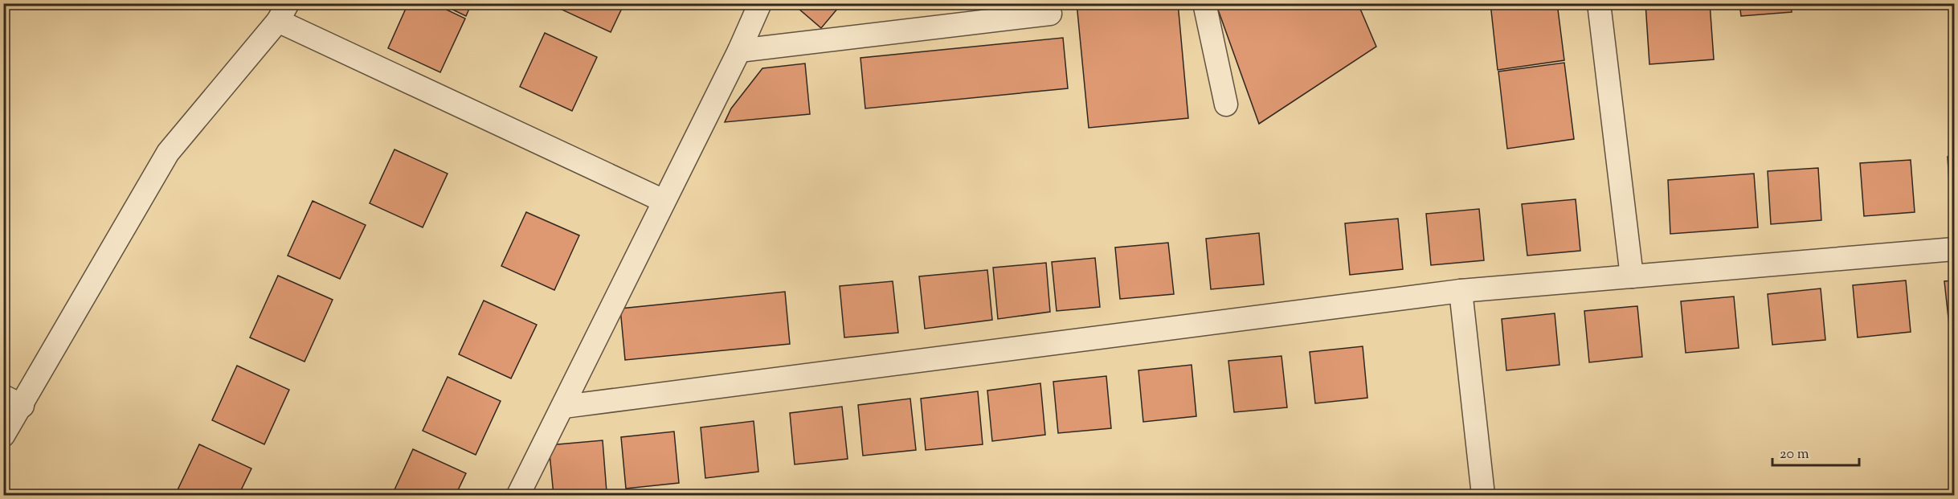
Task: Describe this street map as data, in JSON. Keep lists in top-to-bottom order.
{
  "scale_bar": "20 m"
}
